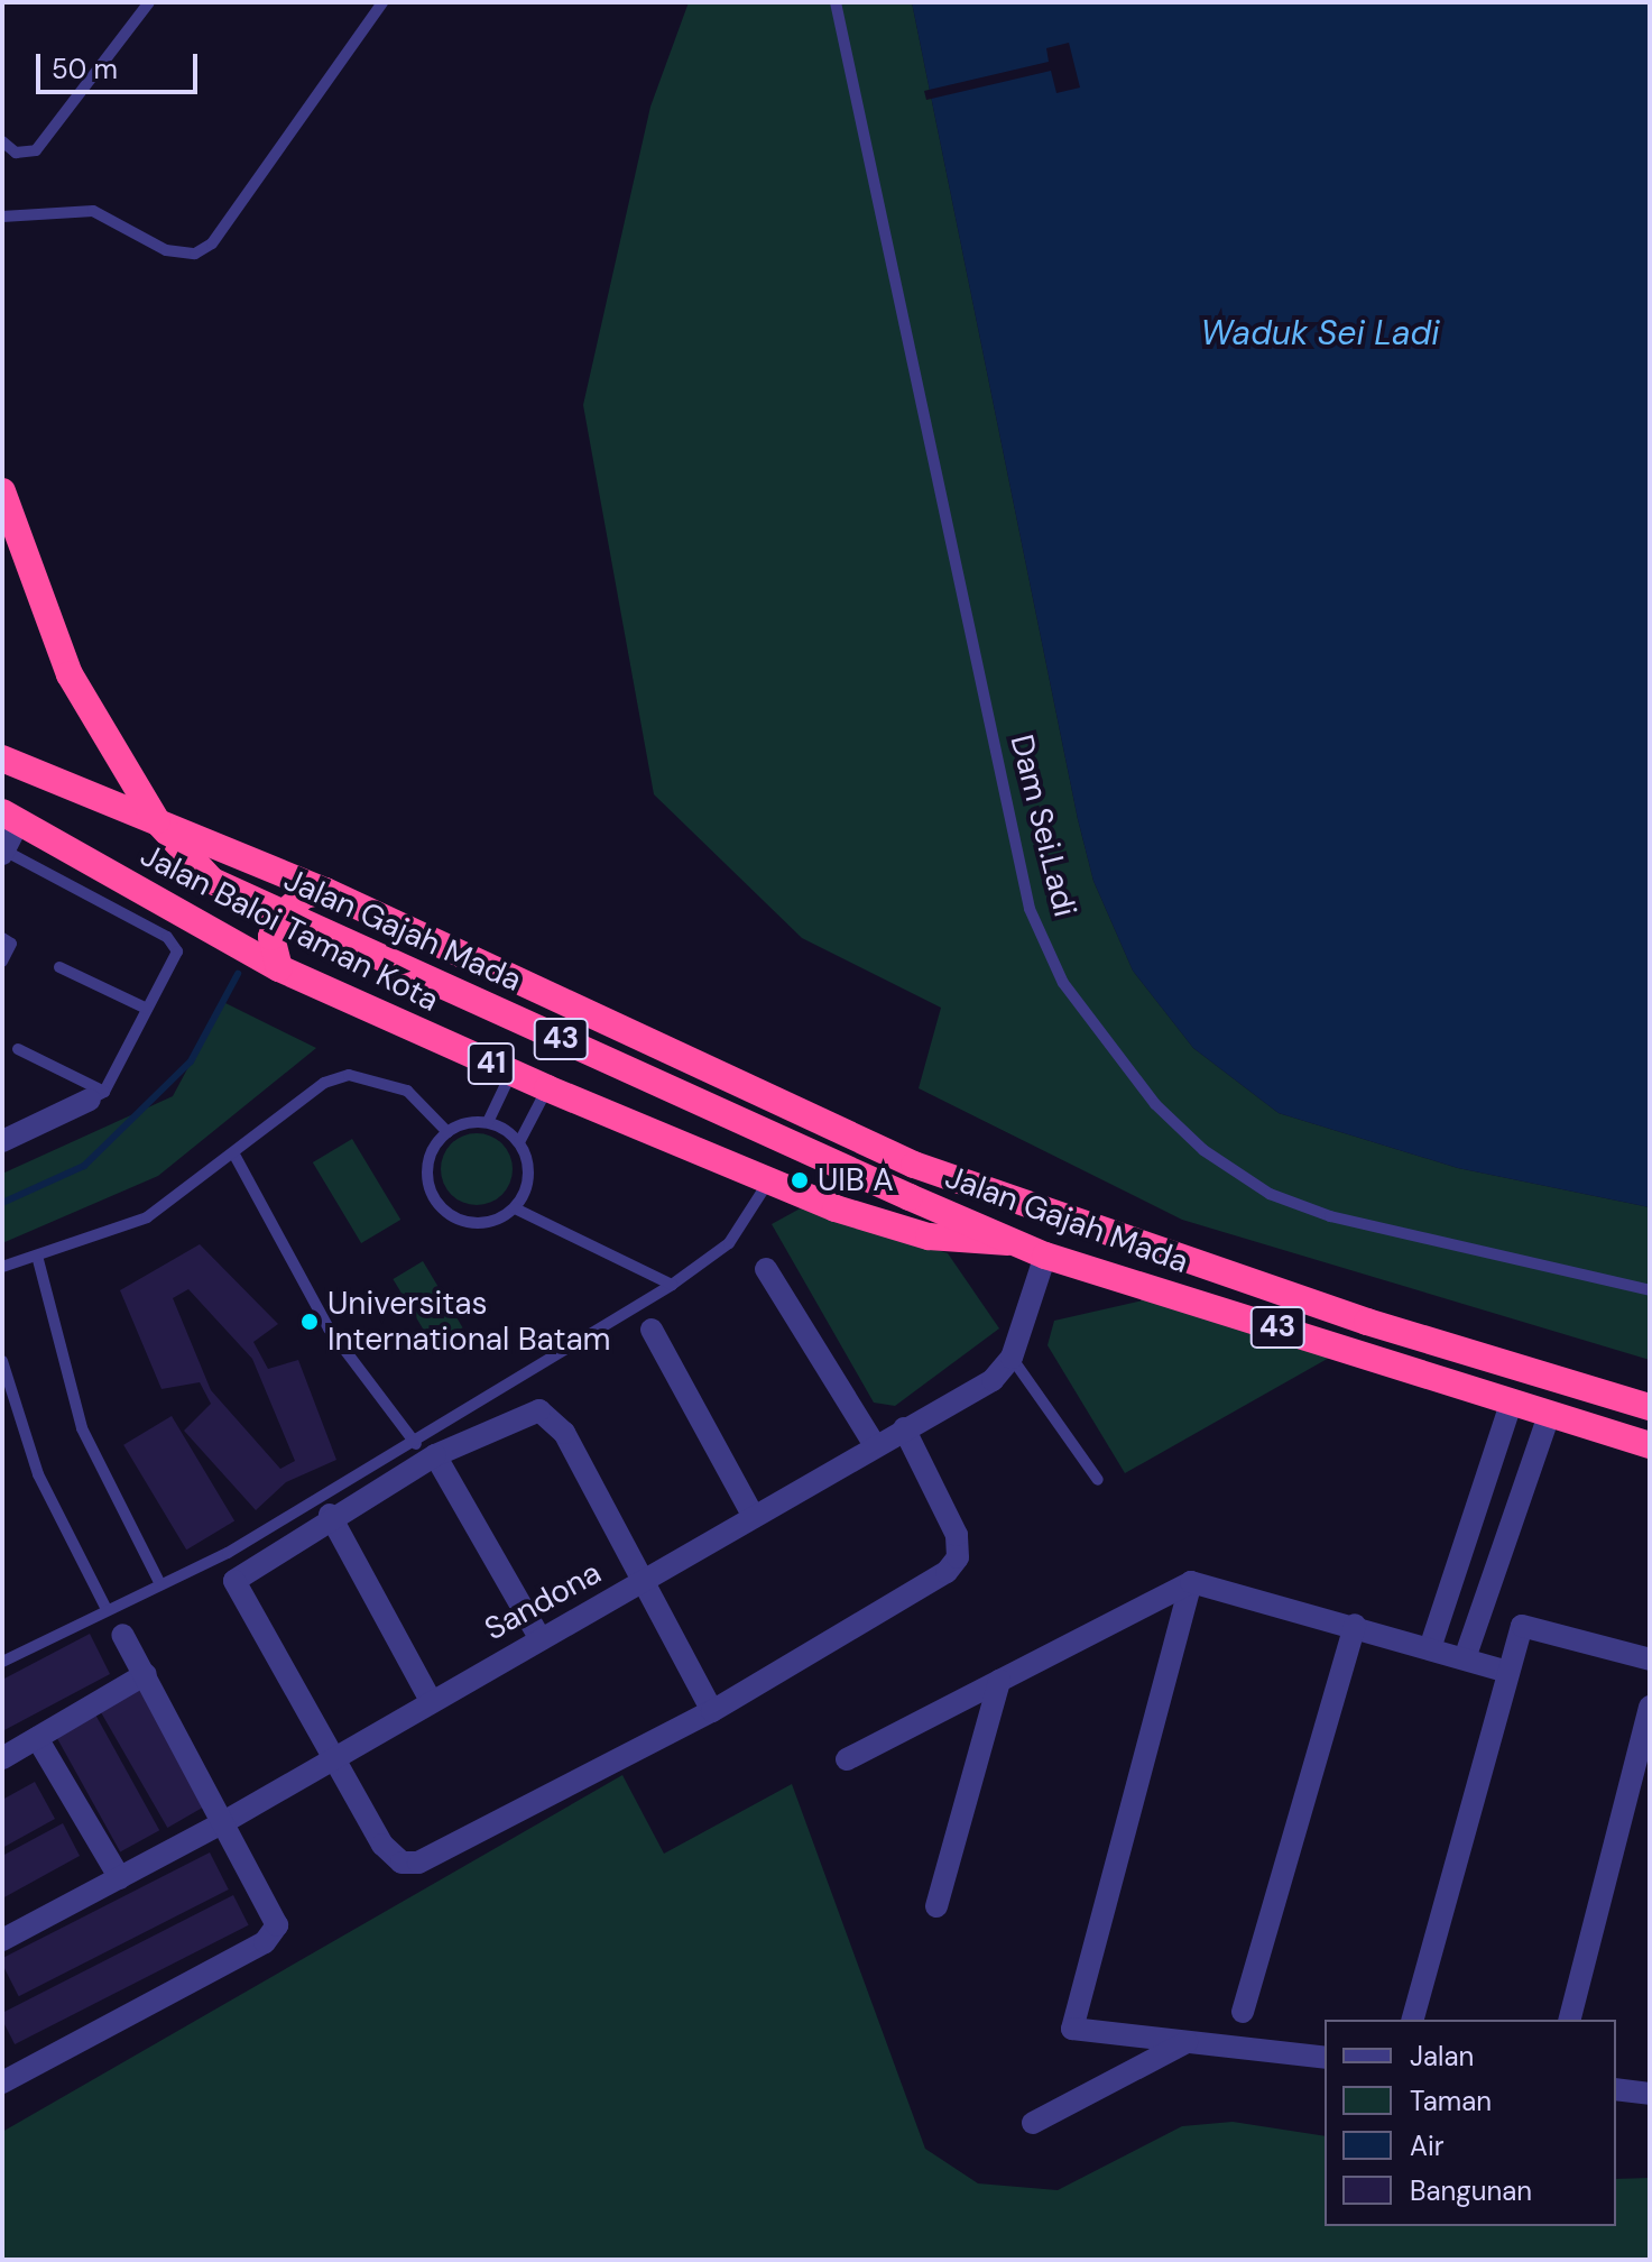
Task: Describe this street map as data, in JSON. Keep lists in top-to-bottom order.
{
  "streets": {
    "highway": [
      "Jalan Baloi Taman Kota",
      "Jalan Gajah Mada",
      "43",
      "41"
    ],
    "street": ["Sandona"],
    "lane": ["Dam Sei.Ladi"]
  },
  "crossings": [
    ["Jalan Baloi Taman Kota", "Jalan Gajah Mada"],
    ["Jalan Gajah Mada", "Sandona"]
  ],
  "water": ["Waduk Sei Ladi"],
  "places": ["UIB A", "Universitas International Batam"],
  "legend": [
    "Jalan",
    "Taman",
    "Air",
    "Bangunan"
  ],
  "scale_bar": "50 m"
}
